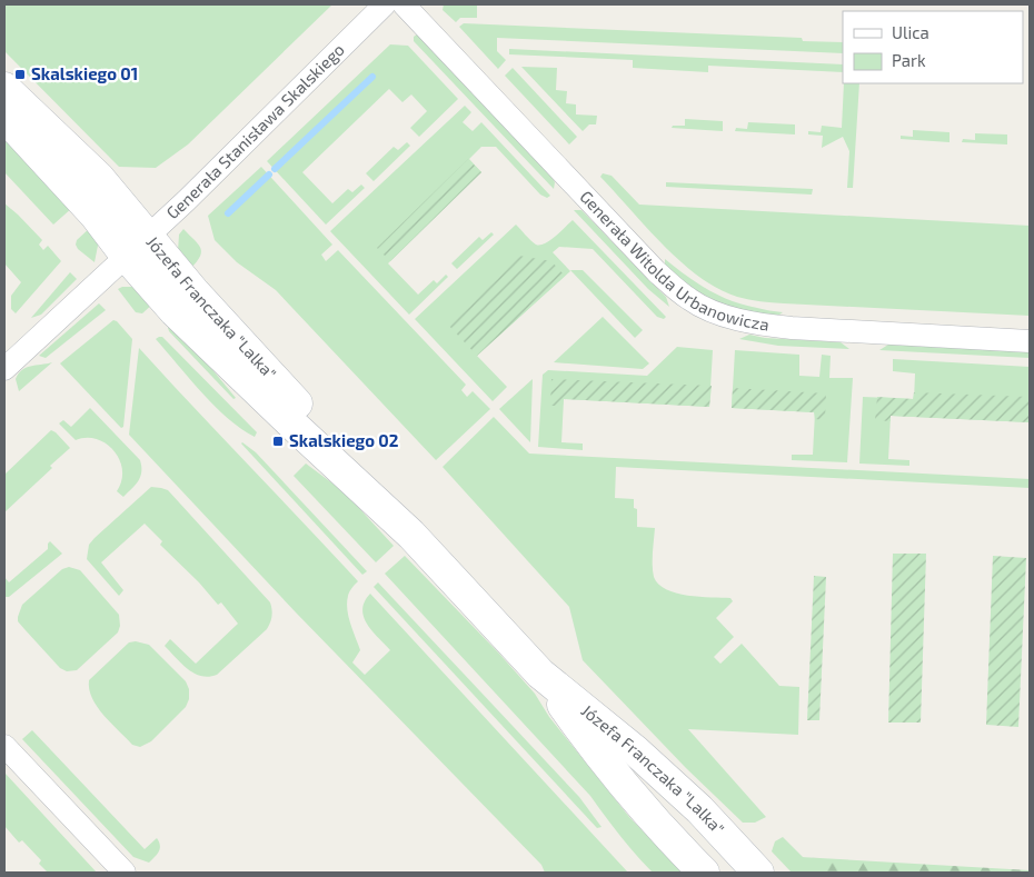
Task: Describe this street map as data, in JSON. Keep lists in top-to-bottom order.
{
  "streets": {
    "street": ["Generała Stanisława Skalskiego", "Generała Witolda Urbanowicza", "Józefa Franczaka \"Lalka\""]
  },
  "crossings": [
    ["Generała Stanisława Skalskiego", "Józefa Franczaka \"Lalka\""]
  ],
  "places": {
    "transit": ["Skalskiego 01", "Skalskiego 02"]
  },
  "legend": ["Ulica", "Park"]
}
